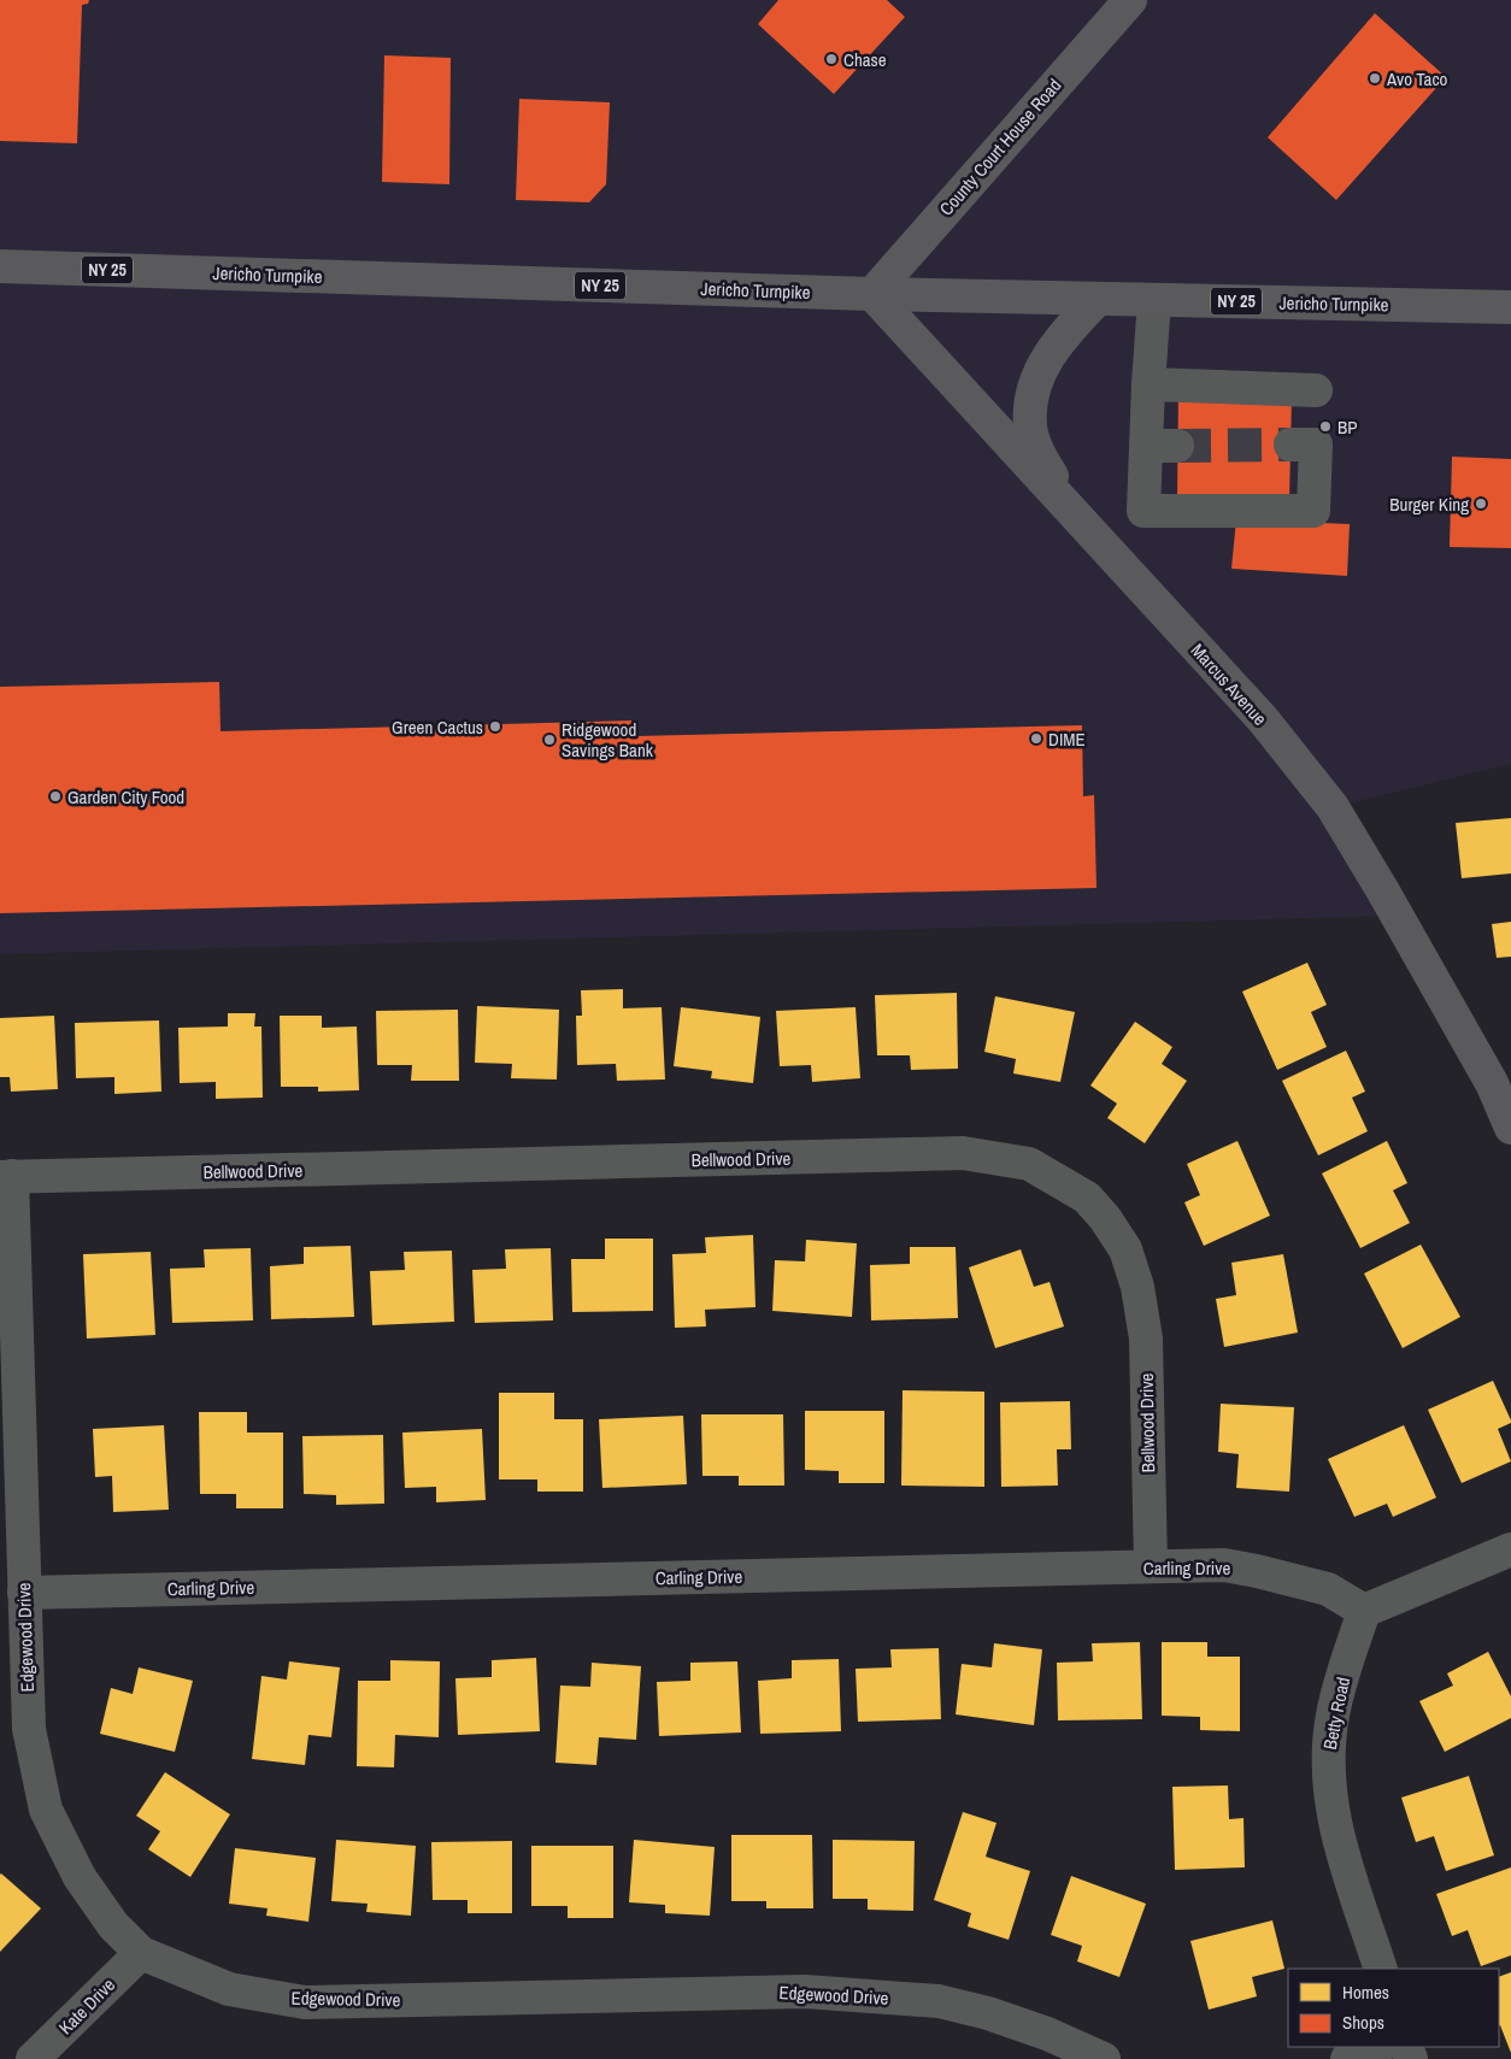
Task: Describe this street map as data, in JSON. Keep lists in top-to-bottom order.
{
  "streets": {
    "main road": [
      "County Court House Road",
      "NY 25",
      "Jericho Turnpike",
      "Marcus Avenue"
    ],
    "street": [
      "Bellwood Drive",
      "Carling Drive",
      "Edgewood Drive",
      "Betty Road",
      "Kate Drive"
    ]
  },
  "crossings": [
    ["County Court House Road", "Jericho Turnpike"],
    ["County Court House Road", "Marcus Avenue"],
    ["Jericho Turnpike", "Marcus Avenue"],
    ["Bellwood Drive", "Carling Drive"],
    ["Bellwood Drive", "Edgewood Drive"],
    ["Carling Drive", "Edgewood Drive"],
    ["Carling Drive", "Betty Road"],
    ["Edgewood Drive", "Kate Drive"]
  ],
  "places": [
    "Chase",
    "Avo Taco",
    "BP",
    "Burger King",
    "Green Cactus",
    "DIME",
    "Ridgewood Savings Bank",
    "Garden City Food"
  ],
  "legend": ["Homes", "Shops"]
}
